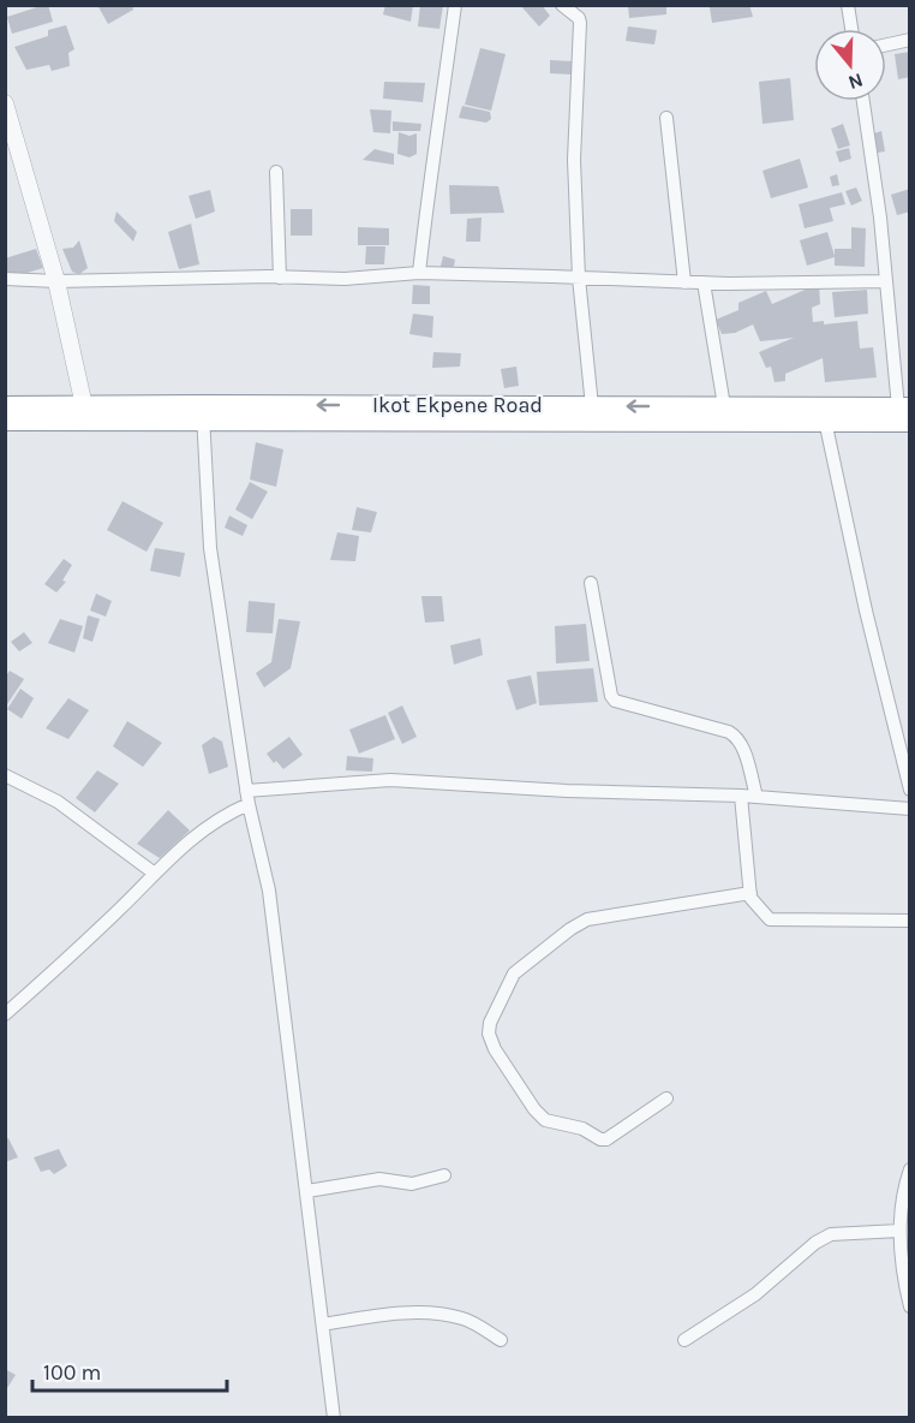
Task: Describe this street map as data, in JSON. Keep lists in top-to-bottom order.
{
  "streets": {
    "highway": ["Ikot Ekpene Road"]
  },
  "scale_bar": "100 m",
  "north": "bottom"
}
